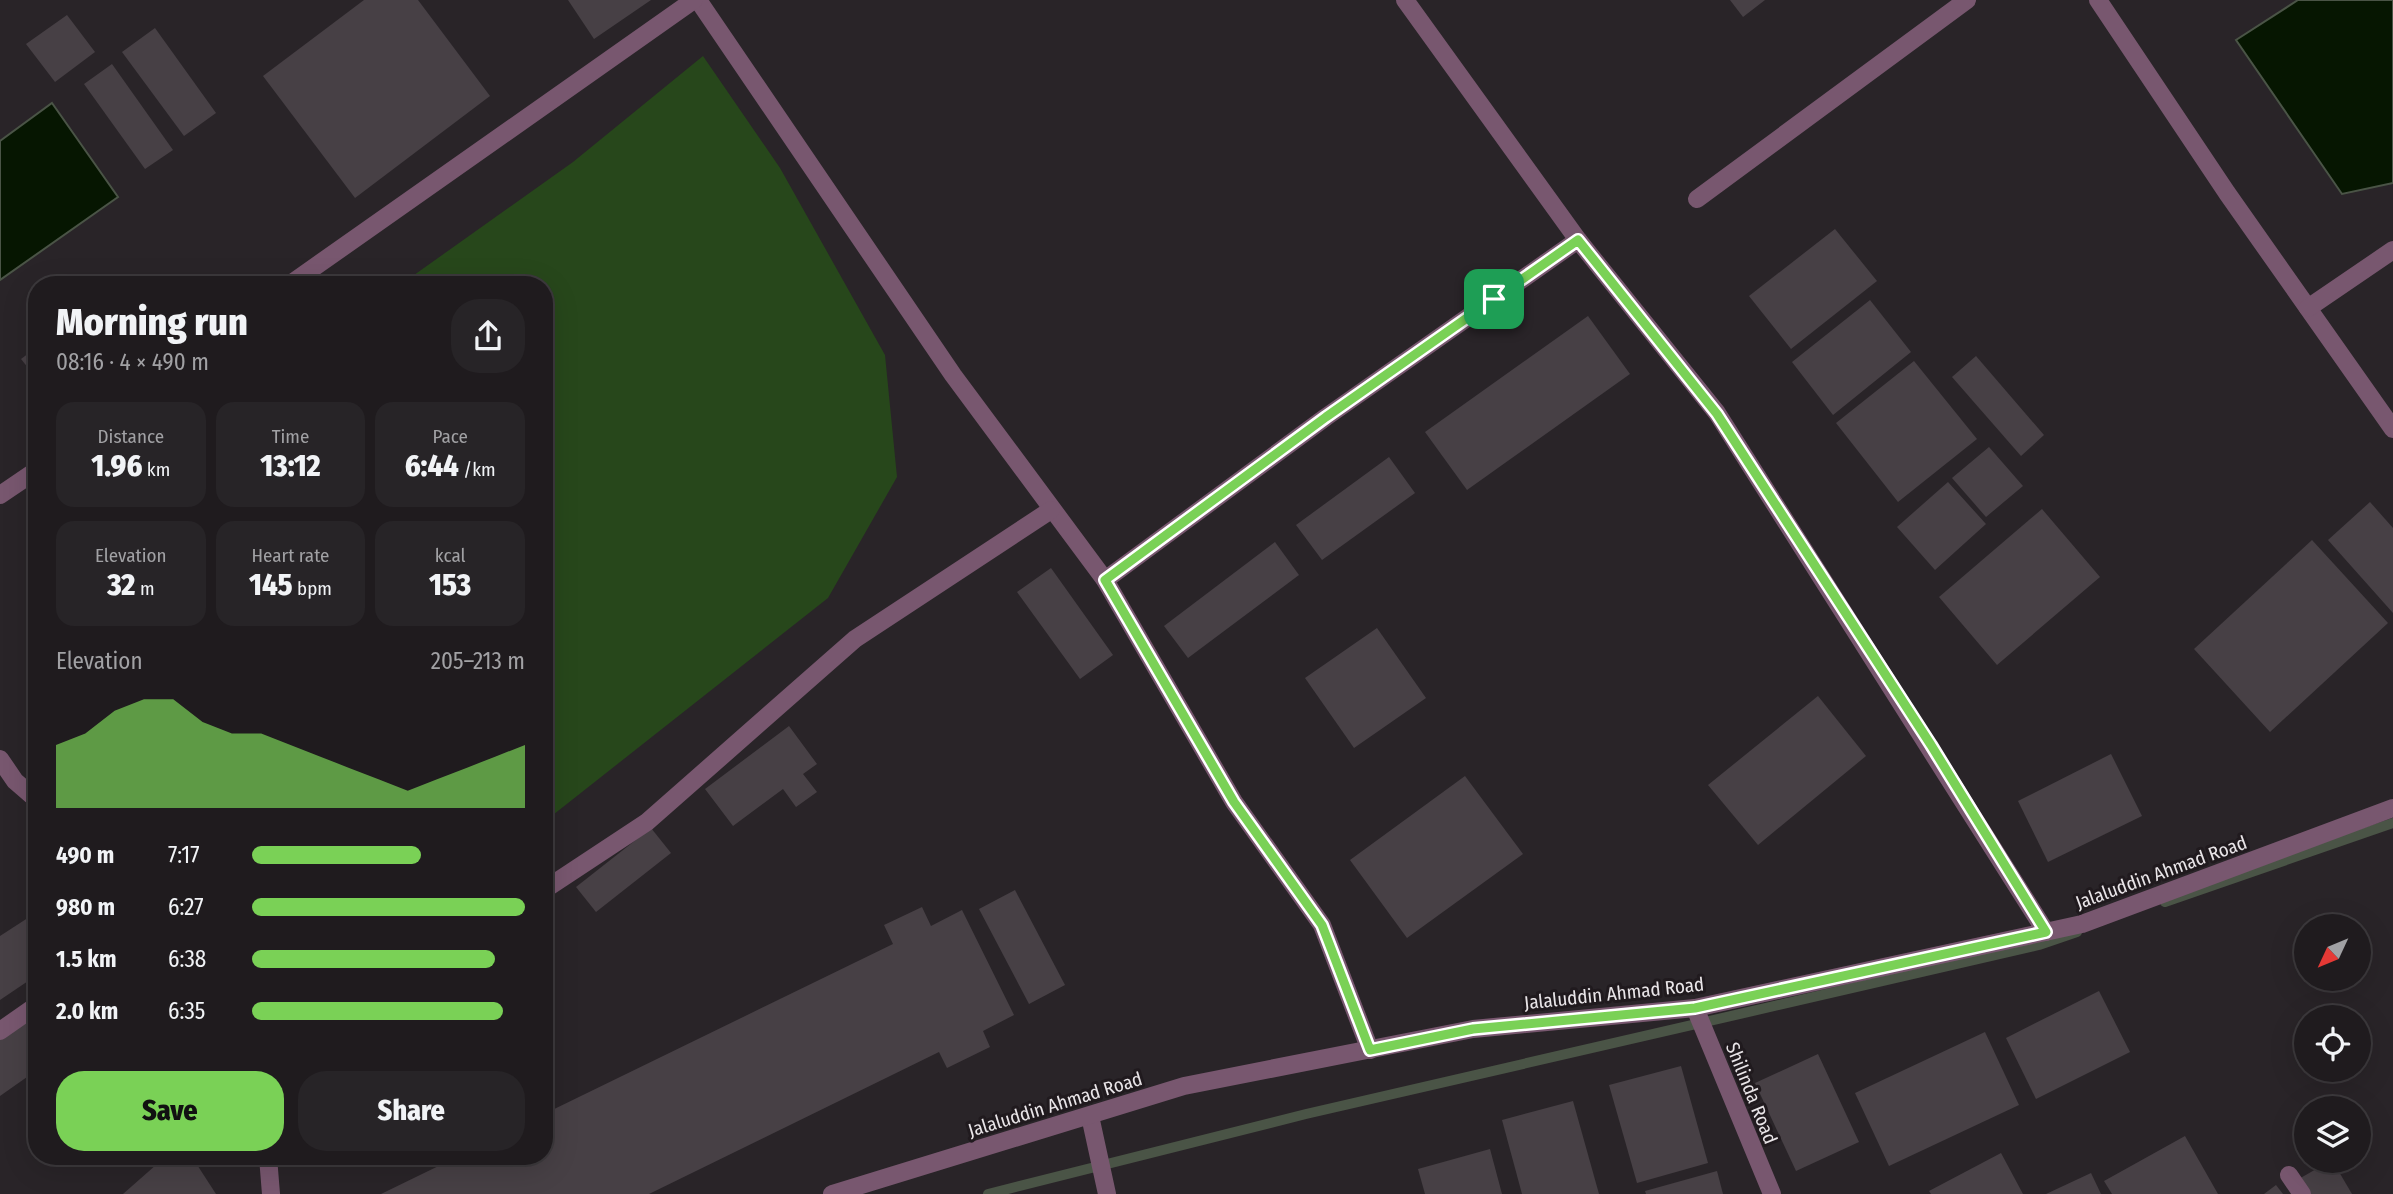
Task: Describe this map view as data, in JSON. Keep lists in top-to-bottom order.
{
  "streets": {
    "street": ["Jalaluddin Ahmad Road", "Shilinda Road"]
  },
  "crossings": [
    ["Jalaluddin Ahmad Road", "Shilinda Road"]
  ],
  "north": "bottom left",
  "page": {
    "heading": ["Morning run", "08:16 · 4 × 490 m"],
    "stats": [
      ["Distance", "1.96 km"],
      ["Time", "13:12"],
      ["Pace", "6:44 /km"],
      ["Elevation", "32 m"],
      ["Heart rate", "145 bpm"],
      ["kcal", "153"]
    ],
    "chart": ["Elevation", "205–213 m"],
    "list": [
      {
        "name": "490 m",
        "note": "7:17"
      },
      {
        "name": "980 m",
        "note": "6:27"
      },
      {
        "name": "1.5 km",
        "note": "6:38"
      },
      {
        "name": "2.0 km",
        "note": "6:35"
      }
    ],
    "buttons": ["Save", "Share"]
  }
}
